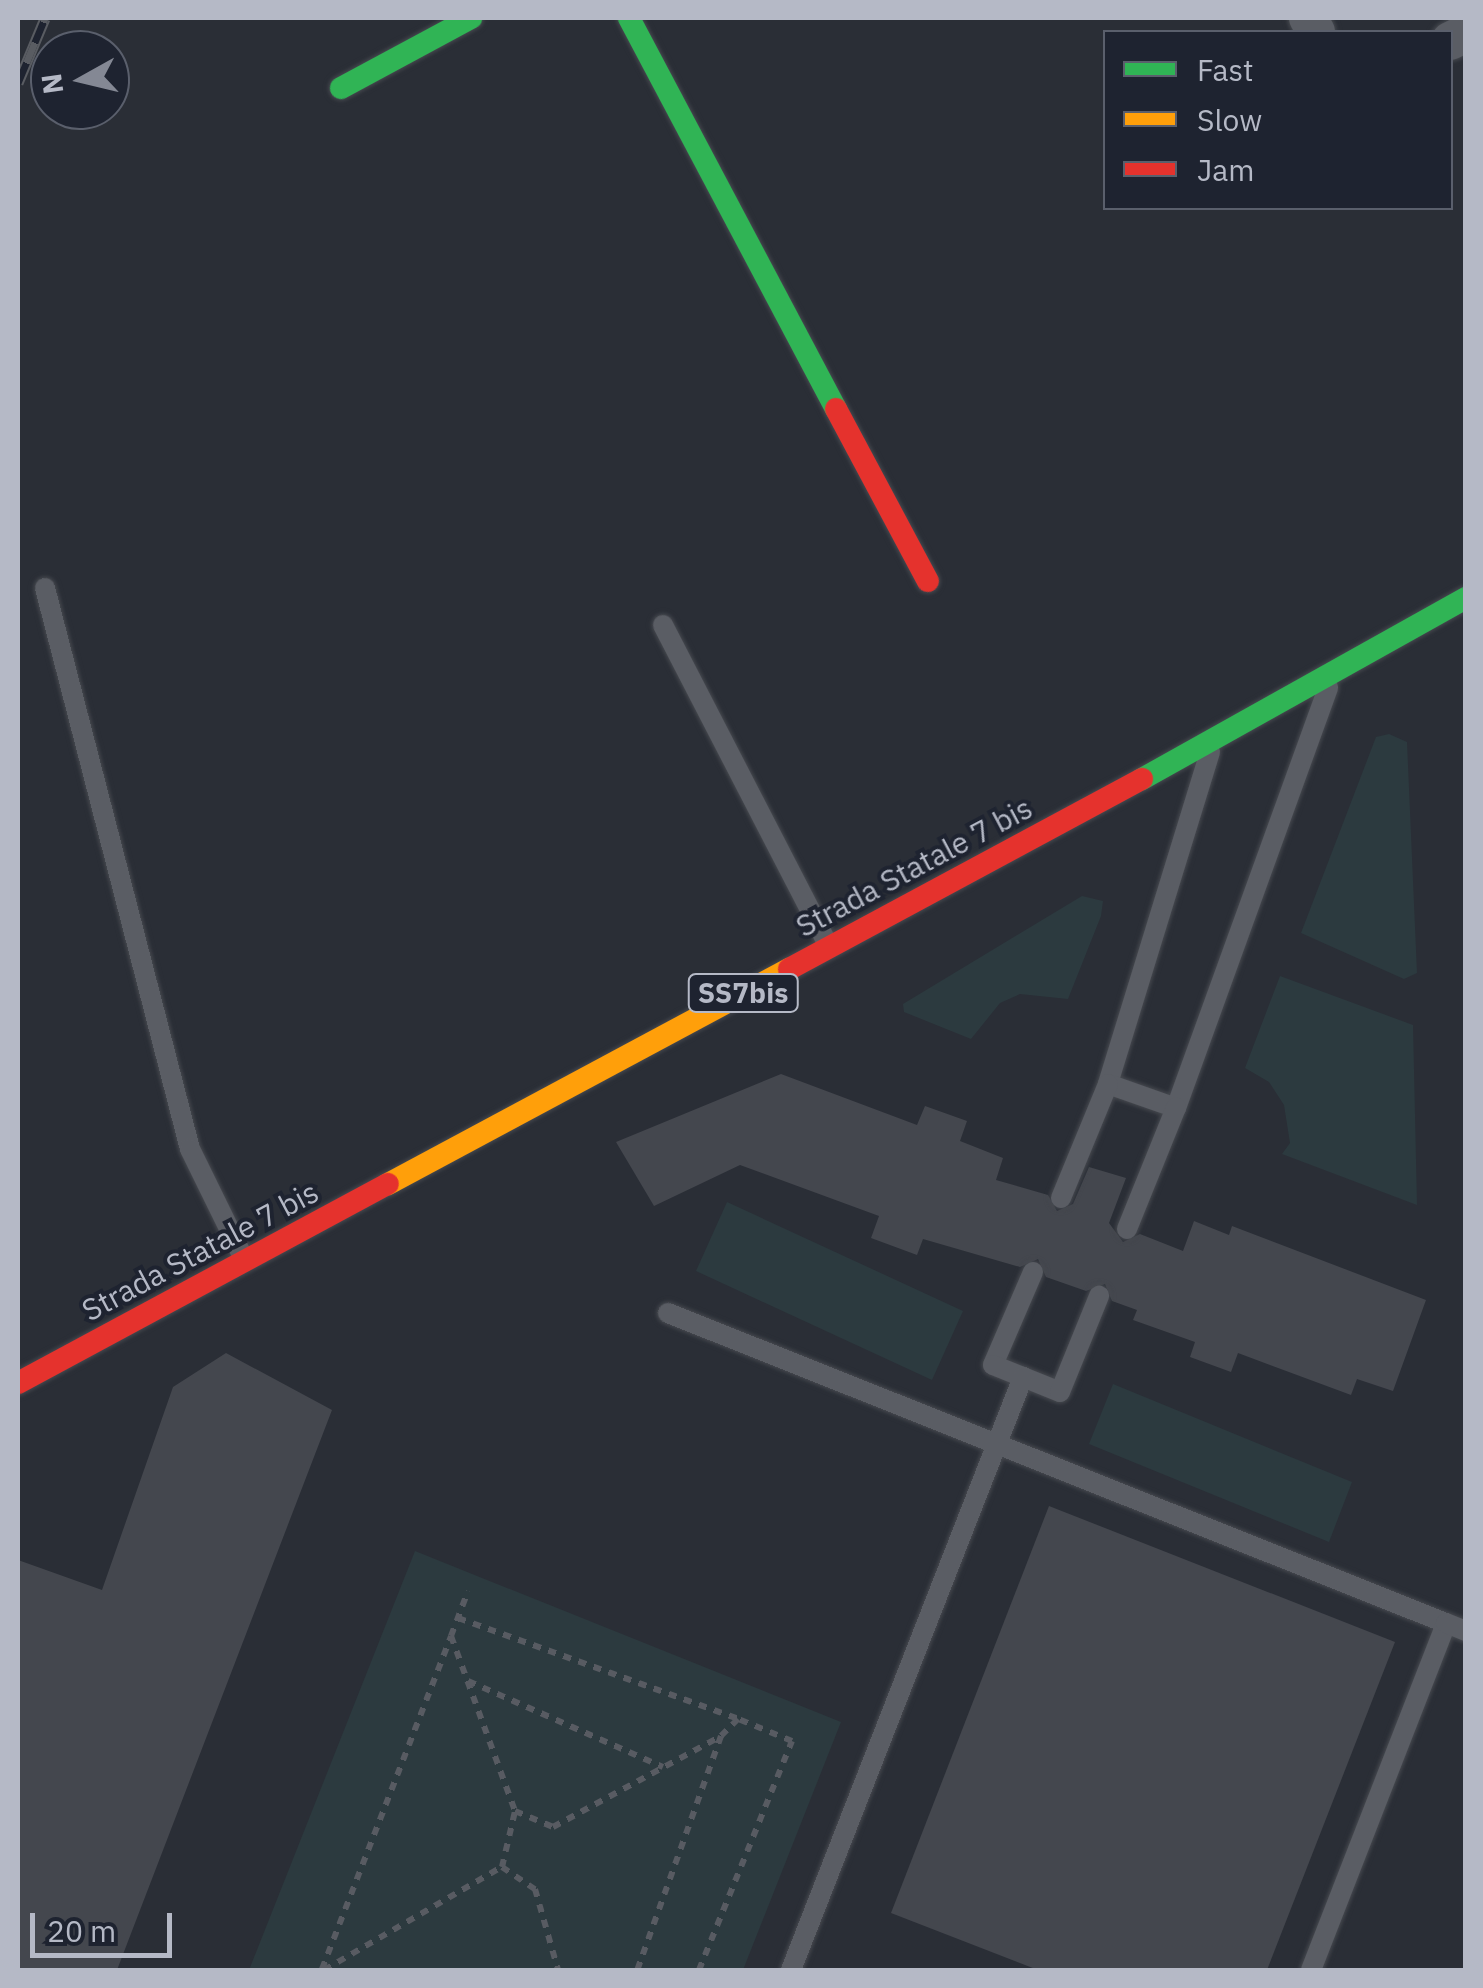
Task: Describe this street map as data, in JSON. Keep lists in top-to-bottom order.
{
  "streets": {
    "main road": ["Strada Statale 7 bis", "SS7bis"]
  },
  "legend": ["Fast", "Slow", "Jam"],
  "scale_bar": "20 m",
  "north": "left"
}
